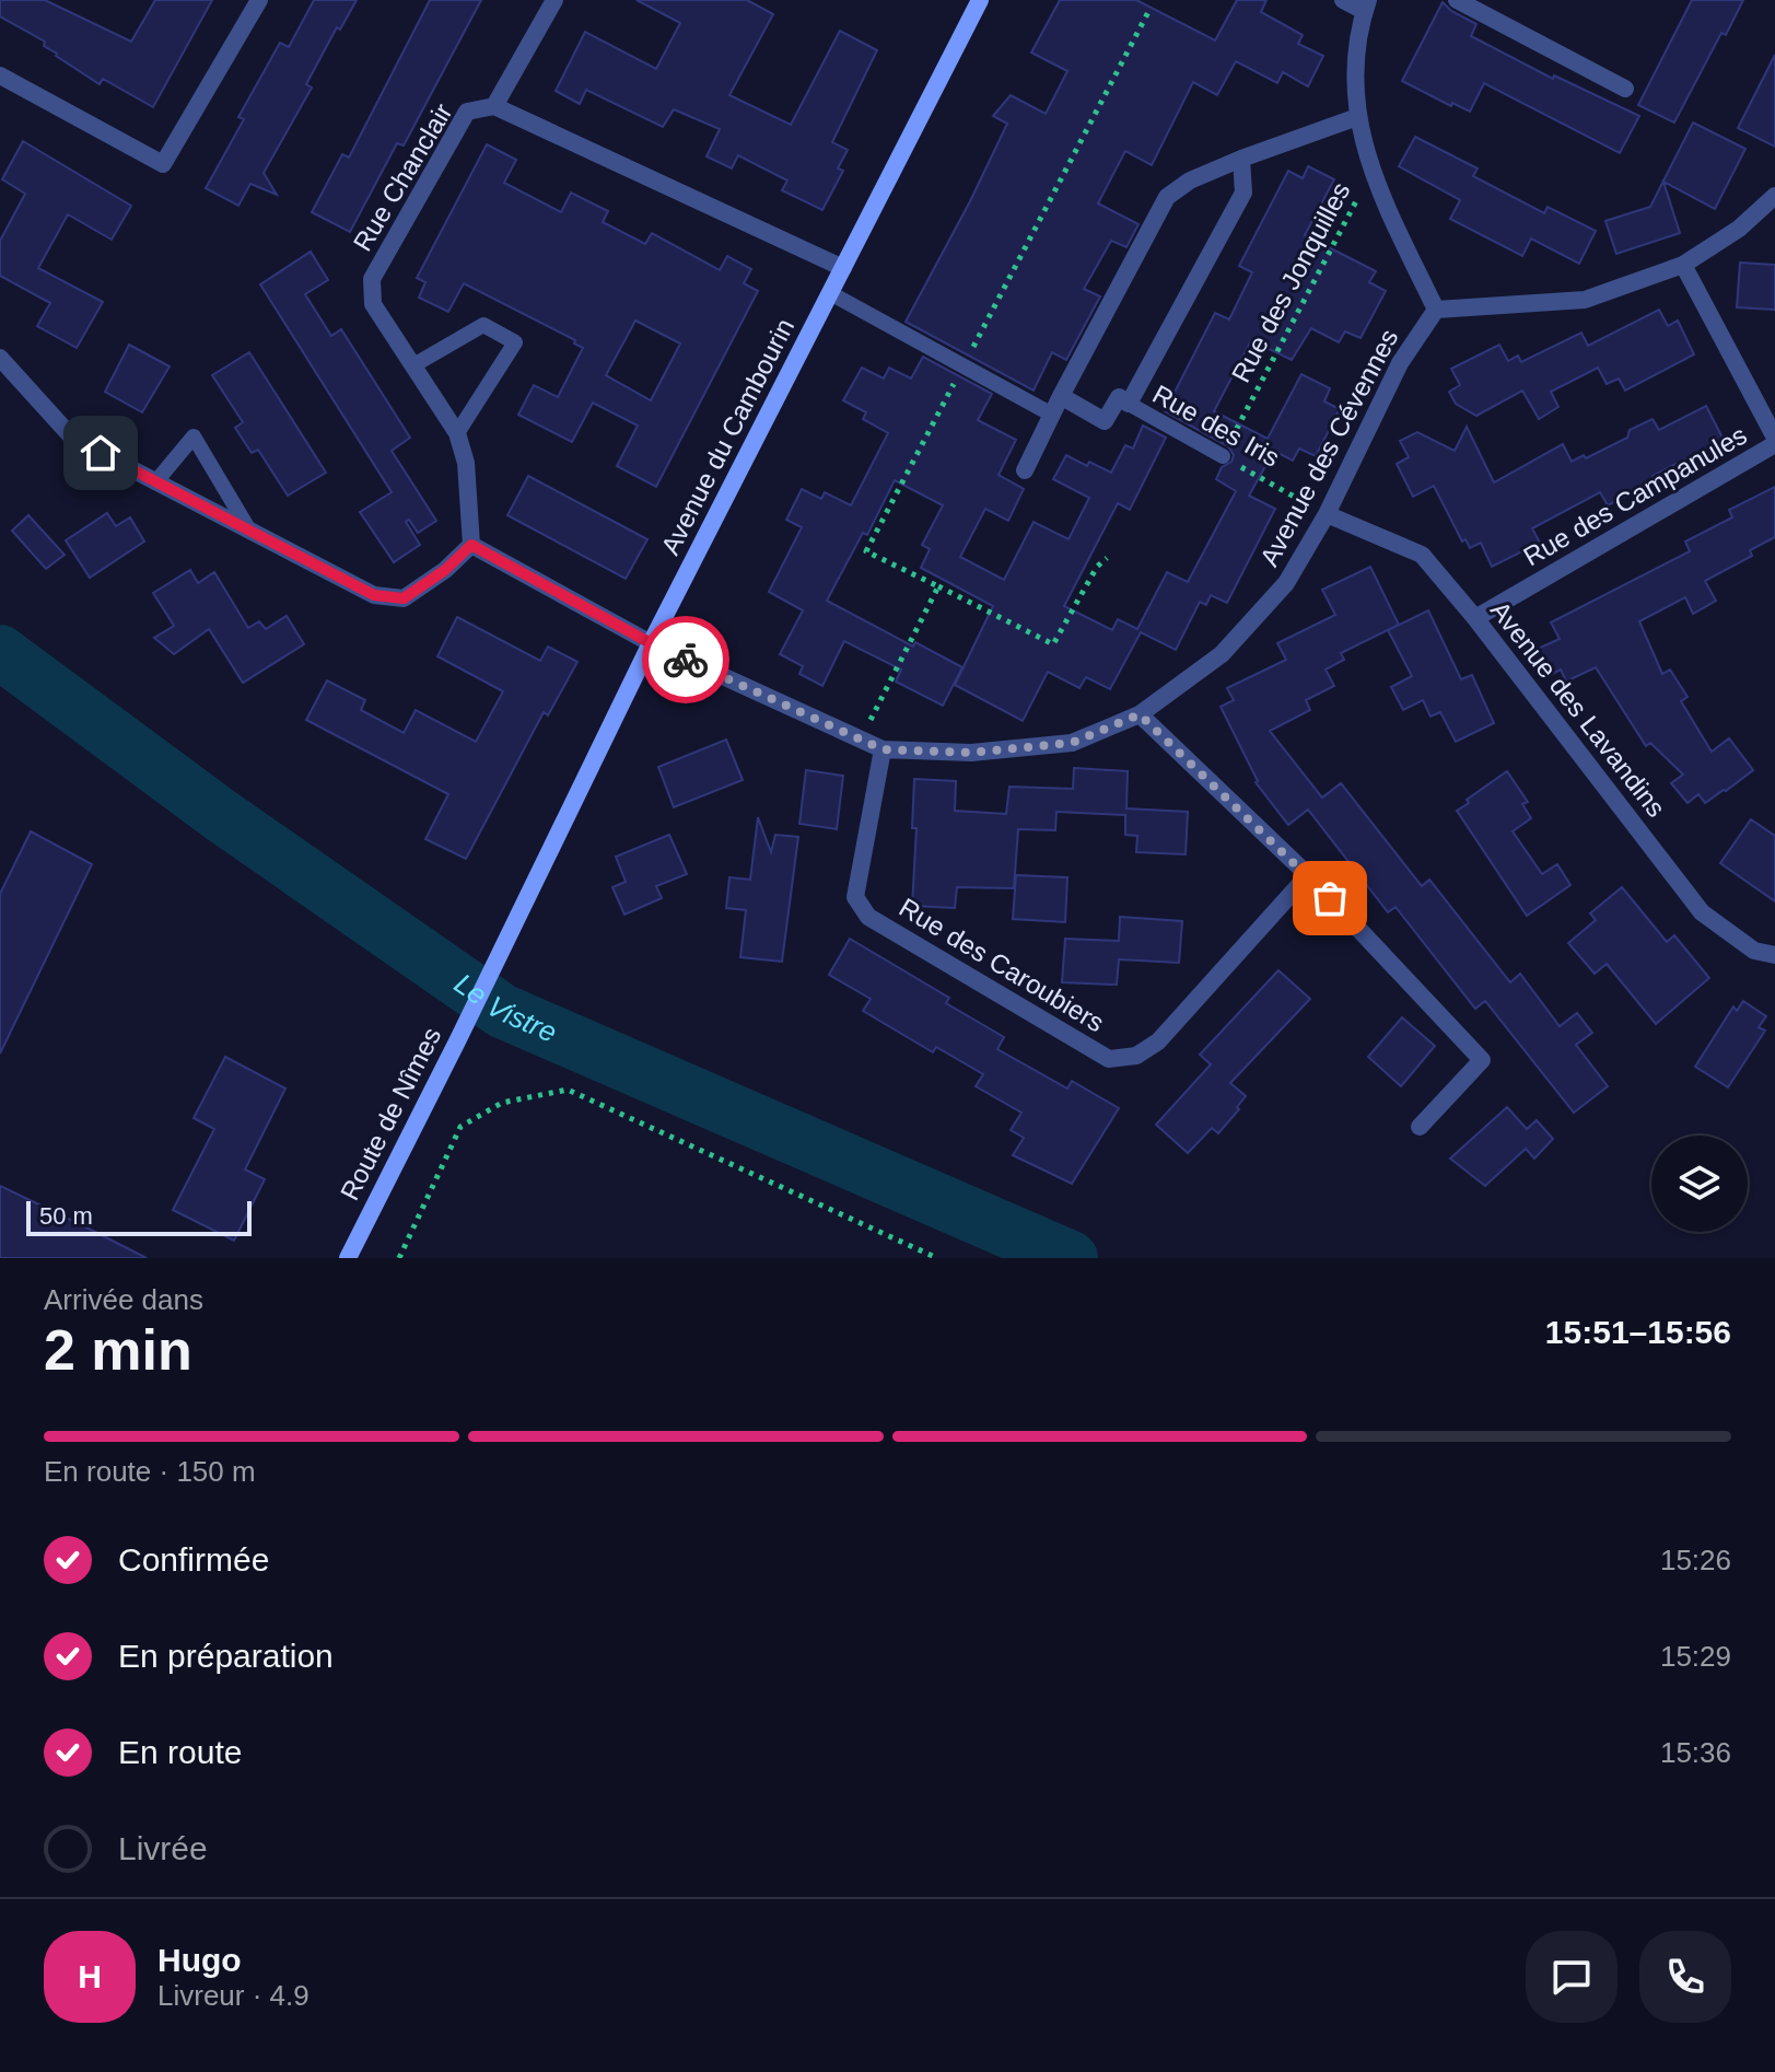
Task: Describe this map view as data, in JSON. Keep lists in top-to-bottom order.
{
  "streets": {
    "street": [
      "Rue Chanclair",
      "Avenue du Cambourin",
      "Avenue des Cévennes",
      "Rue des Campanules",
      "Avenue des Lavandins",
      "Rue des Caroubiers",
      "Route de Nîmes"
    ],
    "lane": ["Rue des Iris"],
    "path": ["Rue des Jonquilles"]
  },
  "crossings": [
    ["Rue Chanclair", "Avenue du Cambourin"],
    ["Rue des Jonquilles", "Rue des Iris"],
    ["Rue des Iris", "Avenue des Cévennes"],
    ["Rue des Iris", "Avenue des Lavandins"],
    ["Avenue du Cambourin", "Avenue des Cévennes"],
    ["Avenue du Cambourin", "Route de Nîmes"],
    ["Avenue des Cévennes", "Avenue des Lavandins"],
    ["Avenue des Cévennes", "Rue des Caroubiers"],
    ["Rue des Campanules", "Avenue des Lavandins"]
  ],
  "water": ["Le Vistre"],
  "scale_bar": "50 m",
  "page": {
    "scale": "50 m",
    "heading": ["2 min", "Arrivée dans", "15:51–15:56"],
    "panel": ["Hugo", "Livreur · 4.9"],
    "bar": "En route · 150 m",
    "list": [
      ["Confirmée", "15:26"],
      ["En préparation", "15:29"],
      ["En route", "15:36"],
      "Livrée"
    ],
    "round": "H"
  }
}
